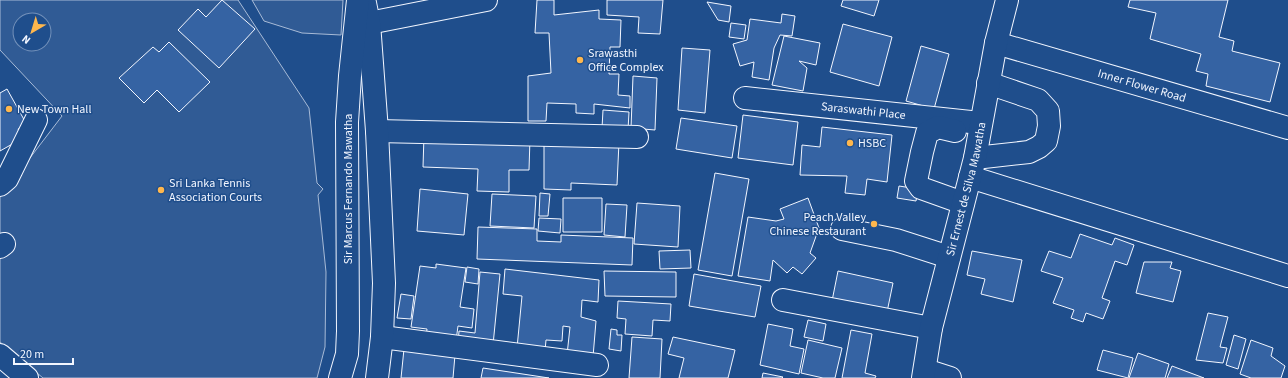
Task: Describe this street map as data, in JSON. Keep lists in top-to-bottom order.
{
  "streets": {
    "main road": [
      "Inner Flower Road",
      "Saraswathi Place",
      "Sir Marcus Fernando Mawatha",
      "Sir Ernest de Silva Mawatha"
    ]
  },
  "crossings": [
    ["Inner Flower Road", "Sir Ernest de Silva Mawatha"],
    ["Saraswathi Place", "Sir Ernest de Silva Mawatha"]
  ],
  "places": [
    "Srawasthi Office Complex",
    "New Town Hall",
    "HSBC",
    "Sri Lanka Tennis Association Courts",
    "Peach Valley Chinese Restaurant"
  ],
  "scale_bar": "20 m",
  "north": "bottom left"
}
